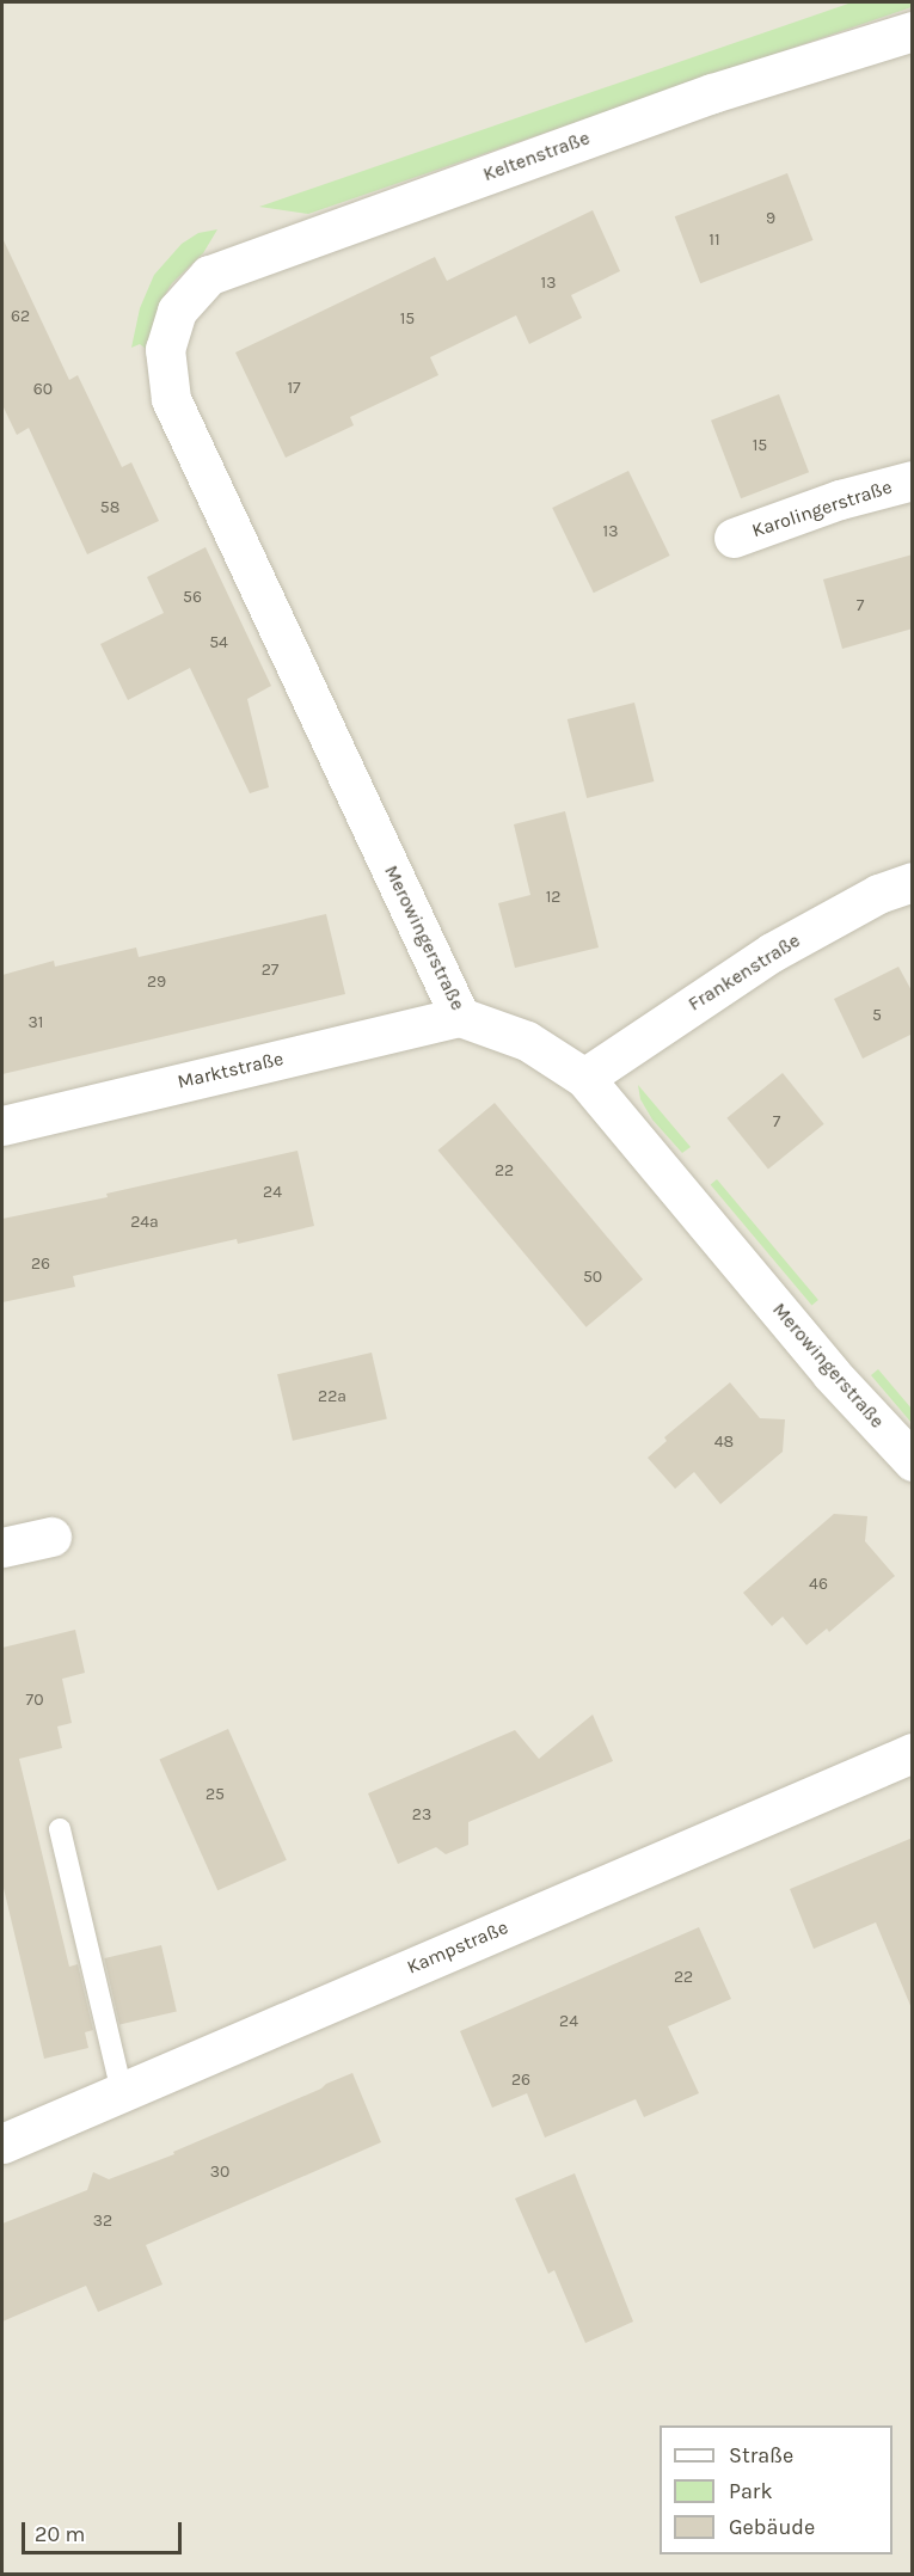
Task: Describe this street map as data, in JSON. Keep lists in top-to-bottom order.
{
  "streets": {
    "street": [
      "Keltenstraße",
      "Karolingerstraße",
      "Merowingerstraße",
      "Frankenstraße",
      "Marktstraße",
      "Kampstraße"
    ]
  },
  "crossings": [
    ["Keltenstraße", "Merowingerstraße"],
    ["Merowingerstraße", "Frankenstraße"],
    ["Merowingerstraße", "Marktstraße"]
  ],
  "house_numbers": [
    "9",
    "11",
    "13",
    "62",
    "15",
    "17",
    "60",
    "15",
    "58",
    "13",
    "56",
    "7",
    "54",
    "12",
    "27",
    "29",
    "5",
    "31",
    "7",
    "22",
    "24",
    "24a",
    "26",
    "50",
    "22a",
    "48",
    "46",
    "70",
    "25",
    "23",
    "22",
    "24",
    "26",
    "30",
    "32"
  ],
  "legend": ["Straße", "Park", "Gebäude"],
  "scale_bar": "20 m"
}
